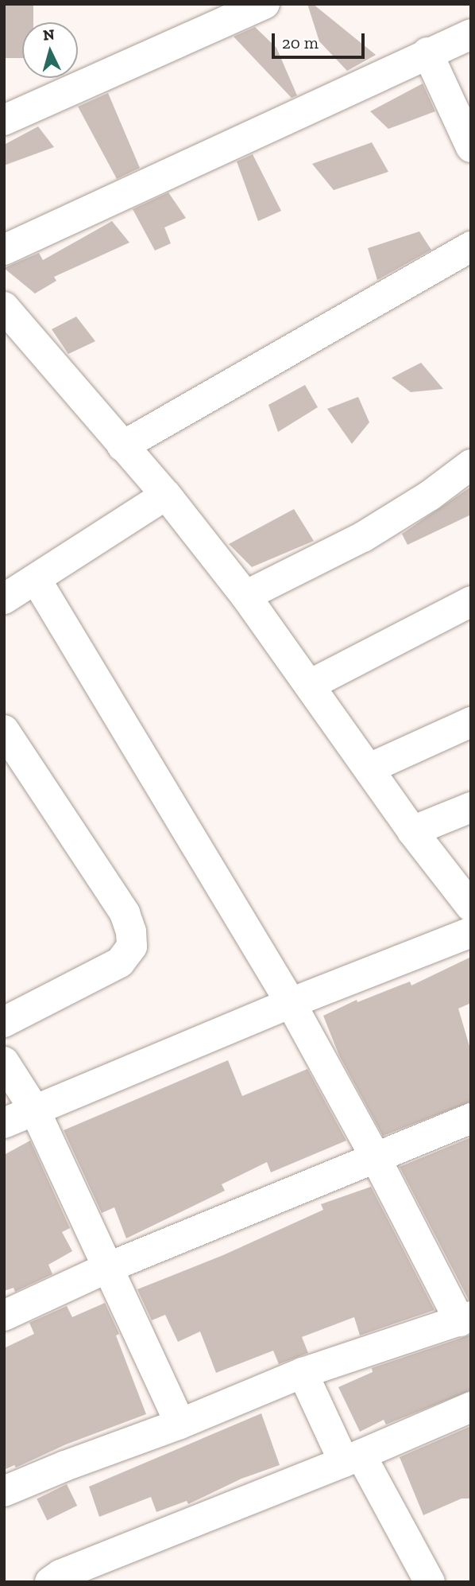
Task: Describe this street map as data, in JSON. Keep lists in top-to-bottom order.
{
  "scale_bar": "20 m",
  "north": "top"
}
